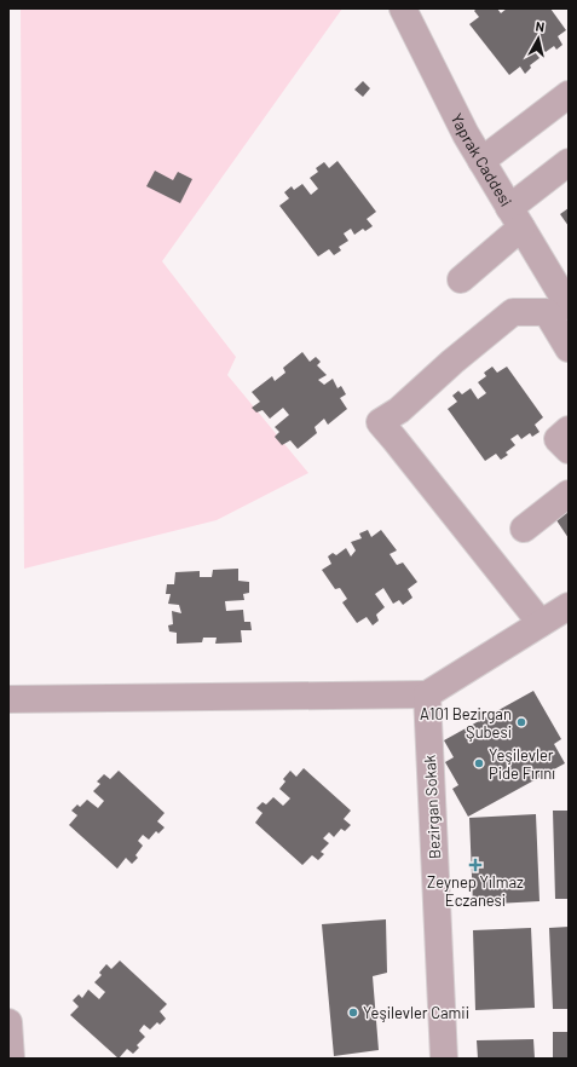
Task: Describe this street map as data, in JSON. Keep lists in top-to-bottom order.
{
  "streets": {
    "street": ["Yaprak Caddesi", "Bezirgan Sokak"]
  },
  "places": {
    "other": ["A101 Bezirgan Şubesi", "Yeşilevler Pide Fırını", "Yeşilevler Camii"],
    "health": ["Zeynep Yılmaz Eczanesi"]
  },
  "north": "top"
}
